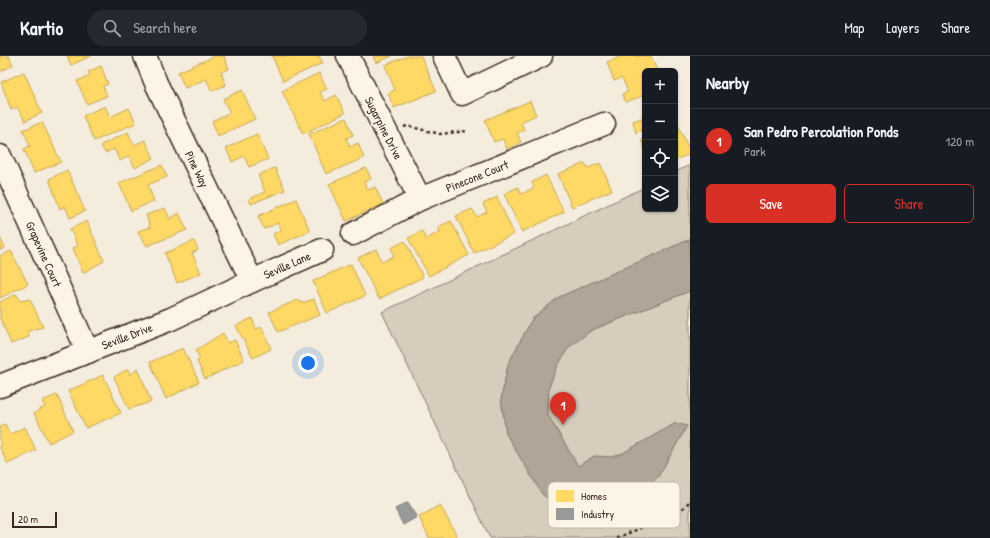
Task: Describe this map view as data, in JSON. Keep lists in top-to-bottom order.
{
  "streets": {
    "street": [
      "Sugarpine Drive",
      "Pine Way",
      "Pinecone Court",
      "Grapevine Court",
      "Seville Lane",
      "Seville Drive"
    ]
  },
  "crossings": [
    ["Sugarpine Drive", "Pinecone Court"],
    ["Pine Way", "Seville Lane"],
    ["Pine Way", "Seville Drive"],
    ["Grapevine Court", "Seville Drive"],
    ["Seville Lane", "Seville Drive"]
  ],
  "legend": ["Homes", "Industry"],
  "scale_bar": "20 m",
  "page": {
    "header": "Kartio",
    "search": "Search here",
    "nav": ["Map", "Layers", "Share"],
    "heading": "Nearby",
    "map_buttons": ["+", "−"],
    "list": [
      {
        "mark": "1",
        "name": "San Pedro Percolation Ponds",
        "note": "Park",
        "value": "120 m"
      }
    ],
    "buttons": ["Save", "Share"],
    "pins": "1",
    "scale": "20 m"
  }
}
